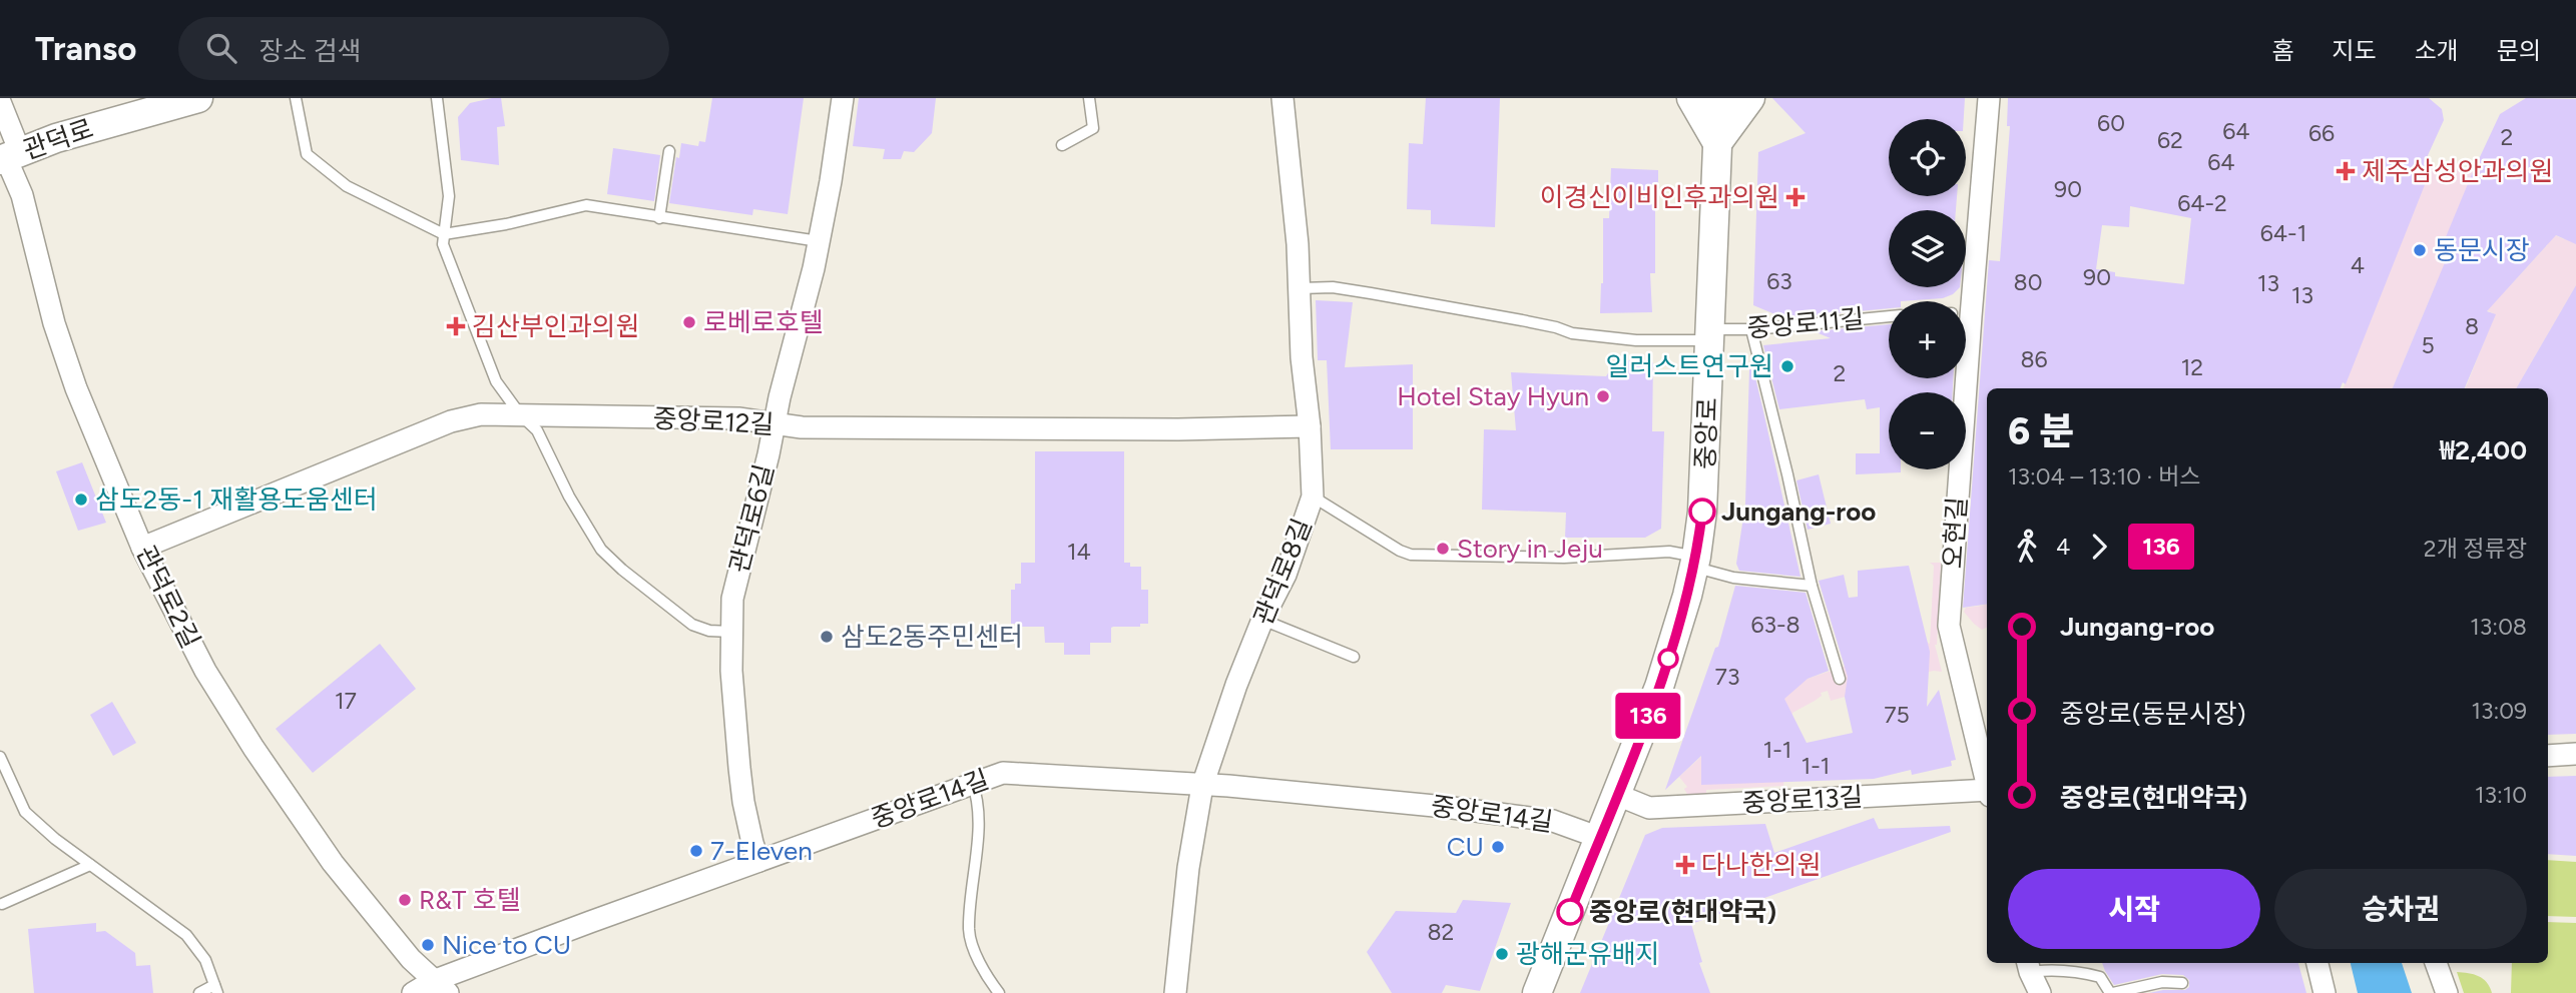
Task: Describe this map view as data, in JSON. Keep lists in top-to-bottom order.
{
  "streets": {
    "main road": ["관덕로", "중앙로"],
    "street": [
      "중앙로12길",
      "관덕로6길",
      "오현길",
      "관덕로8길",
      "관덕로2길",
      "중앙로14길",
      "중앙로13길"
    ],
    "lane": ["중앙로11길"]
  },
  "crossings": [
    ["관덕로", "관덕로2길"],
    ["중앙로11길", "중앙로"],
    ["중앙로11길", "관덕로8길"],
    ["중앙로12길", "관덕로6길"],
    ["중앙로12길", "관덕로8길"],
    ["중앙로12길", "관덕로2길"],
    ["중앙로", "중앙로14길"],
    ["중앙로", "중앙로13길"],
    ["관덕로6길", "중앙로14길"],
    ["관덕로8길", "중앙로14길"],
    ["관덕로2길", "중앙로14길"]
  ],
  "places": {
    "health": [
      "제주삼성안과의원",
      "이경신이비인후과의원",
      "김산부인과의원",
      "다나한의원"
    ],
    "other": [
      "동문시장",
      "로베로호텔",
      "일러스트연구원",
      "Hotel Stay Hyun",
      "삼도2동-1 재활용도움센터",
      "Jungang-roo",
      "Story in Jeju",
      "삼도2동주민센터",
      "CU",
      "7-Eleven",
      "R&T 호텔",
      "중앙로(현대약국)",
      "Nice to CU",
      "광해군유배지"
    ]
  },
  "lines": ["bus line 136"],
  "house_numbers": [
    "60",
    "64",
    "66",
    "2",
    "62",
    "64",
    "90",
    "64-2",
    "64-1",
    "4",
    "90",
    "63",
    "80",
    "13",
    "13",
    "8",
    "5",
    "86",
    "12",
    "2",
    "14",
    "63-8",
    "73",
    "17",
    "75",
    "1-1",
    "1-1",
    "82"
  ],
  "page": {
    "header": "Transo",
    "search": "장소 검색",
    "nav": [
      "홈",
      "지도",
      "소개",
      "문의"
    ],
    "on_map": "136",
    "map_buttons": ["+", "−"],
    "heading": ["6 분", "13:04 – 13:10 · 버스", "₩2,400"],
    "legs": ["4", "136", "2개 정류장"],
    "list": [
      {
        "name": "Jungang-roo",
        "value": "13:08"
      },
      {
        "name": "중앙로(동문시장)",
        "value": "13:09"
      },
      {
        "name": "중앙로(현대약국)",
        "value": "13:10"
      }
    ],
    "buttons": ["시작", "승차권"]
  }
}
